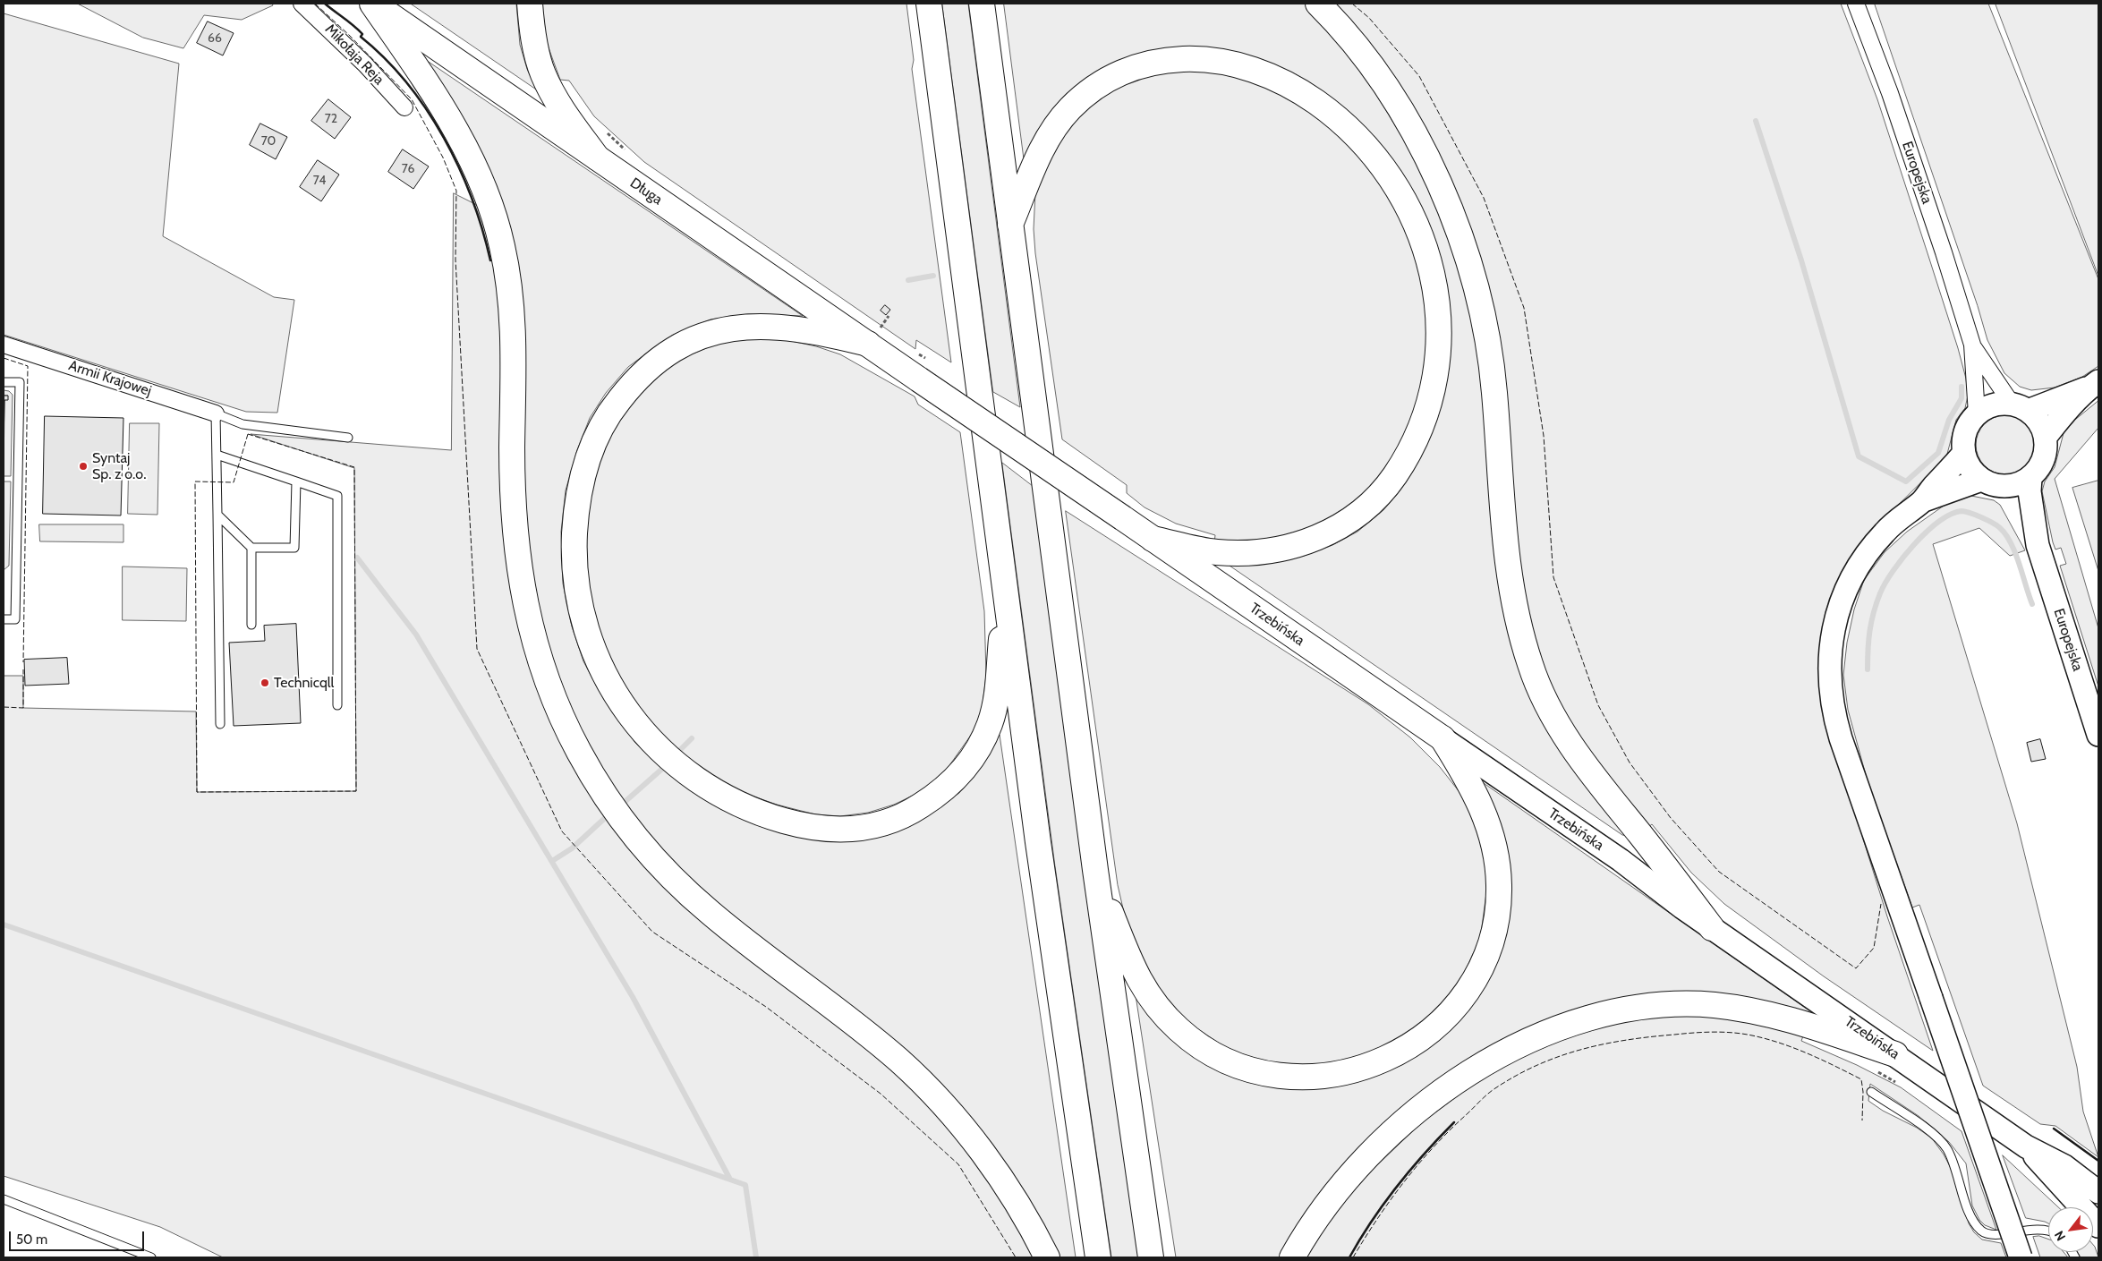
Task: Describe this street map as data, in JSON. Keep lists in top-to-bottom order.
{
  "streets": {
    "main road": ["Europejska", "Długa", "Trzebińska"],
    "street": ["Mikołaja Reja", "Armii Krajowej"]
  },
  "crossings": [
    ["Długa", "Trzebińska"]
  ],
  "places": ["Syntaj Sp. z o.o.", "Technicqll"],
  "house_numbers": [
    "66",
    "72",
    "70",
    "76",
    "74"
  ],
  "scale_bar": "50 m",
  "north": "bottom left"
}
